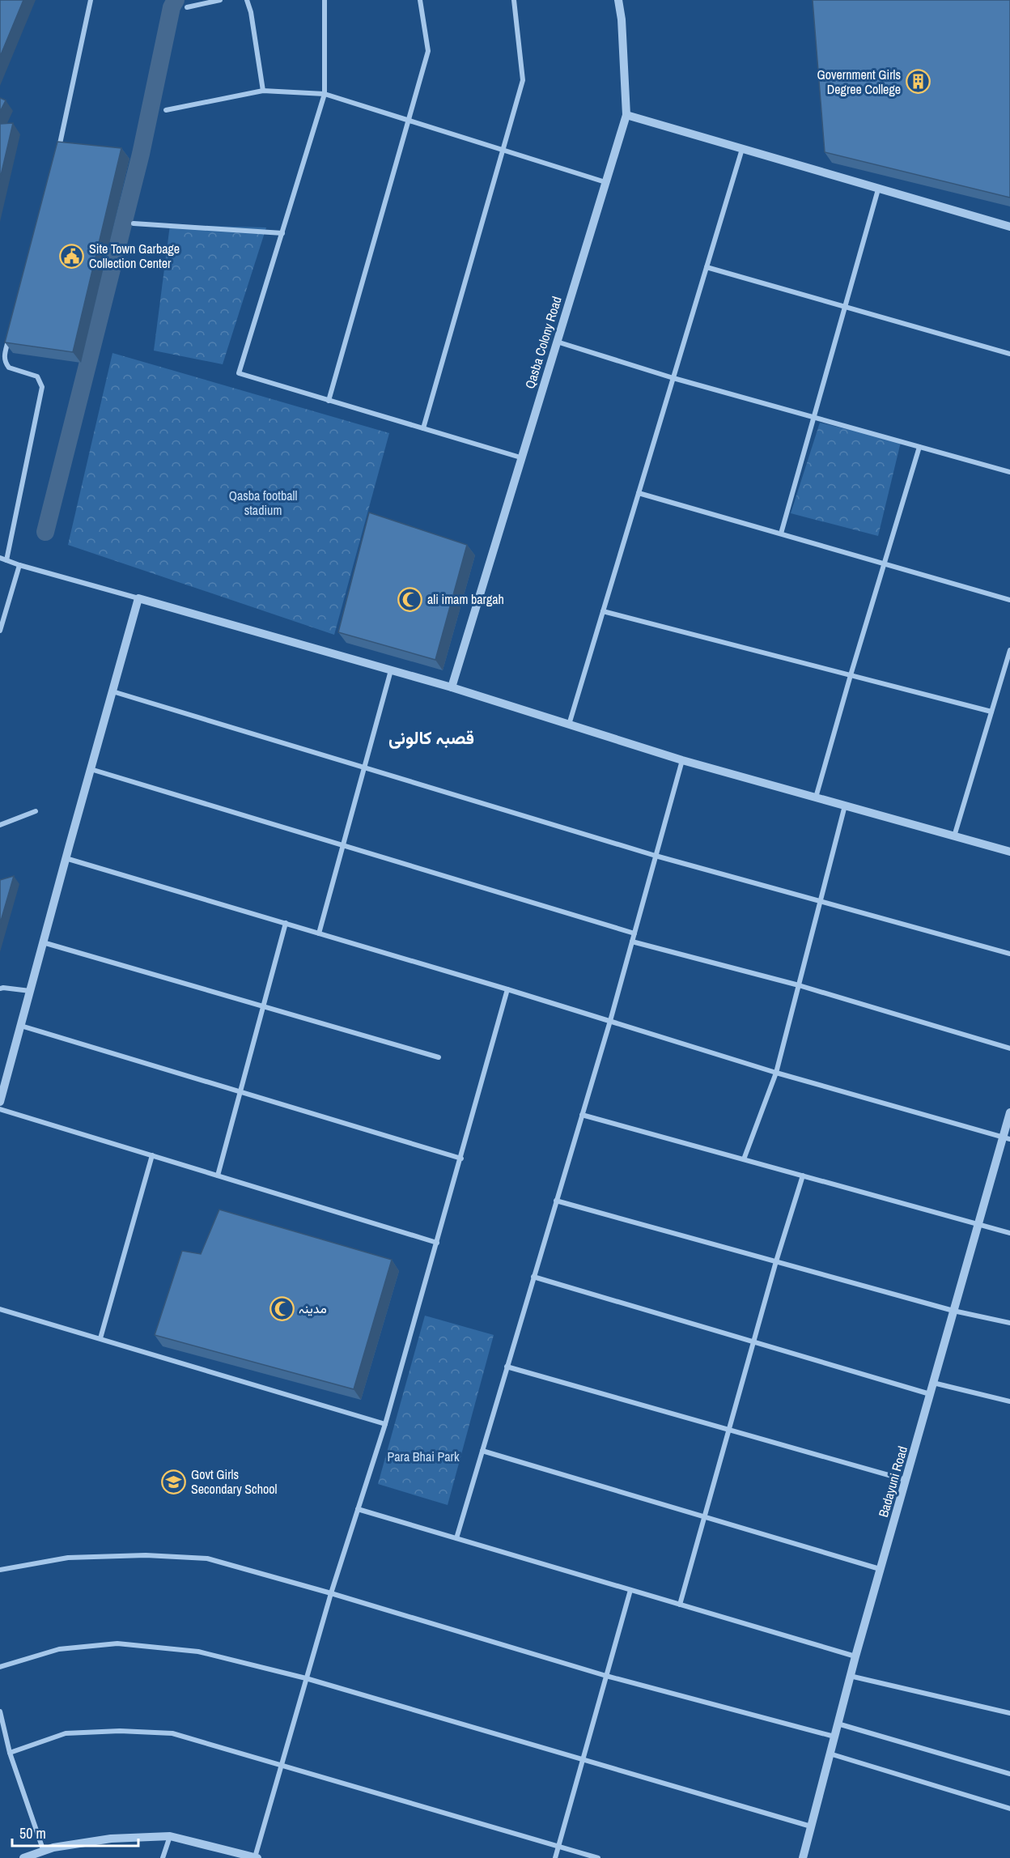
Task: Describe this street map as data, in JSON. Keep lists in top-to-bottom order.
{
  "streets": {
    "street": ["Qasba Colony Road", "Badayuni Road"]
  },
  "districts": ["قصبہ کالونی"],
  "parks": ["Qasba football stadium", "Para Bhai Park"],
  "places": {
    "building": ["Government Girls Degree College"],
    "public building": ["Site Town Garbage Collection Center"],
    "mosque": ["ali imam bargah", "مدینہ"],
    "school or university": ["Govt Girls Secondary School"]
  },
  "scale_bar": "50 m"
}
